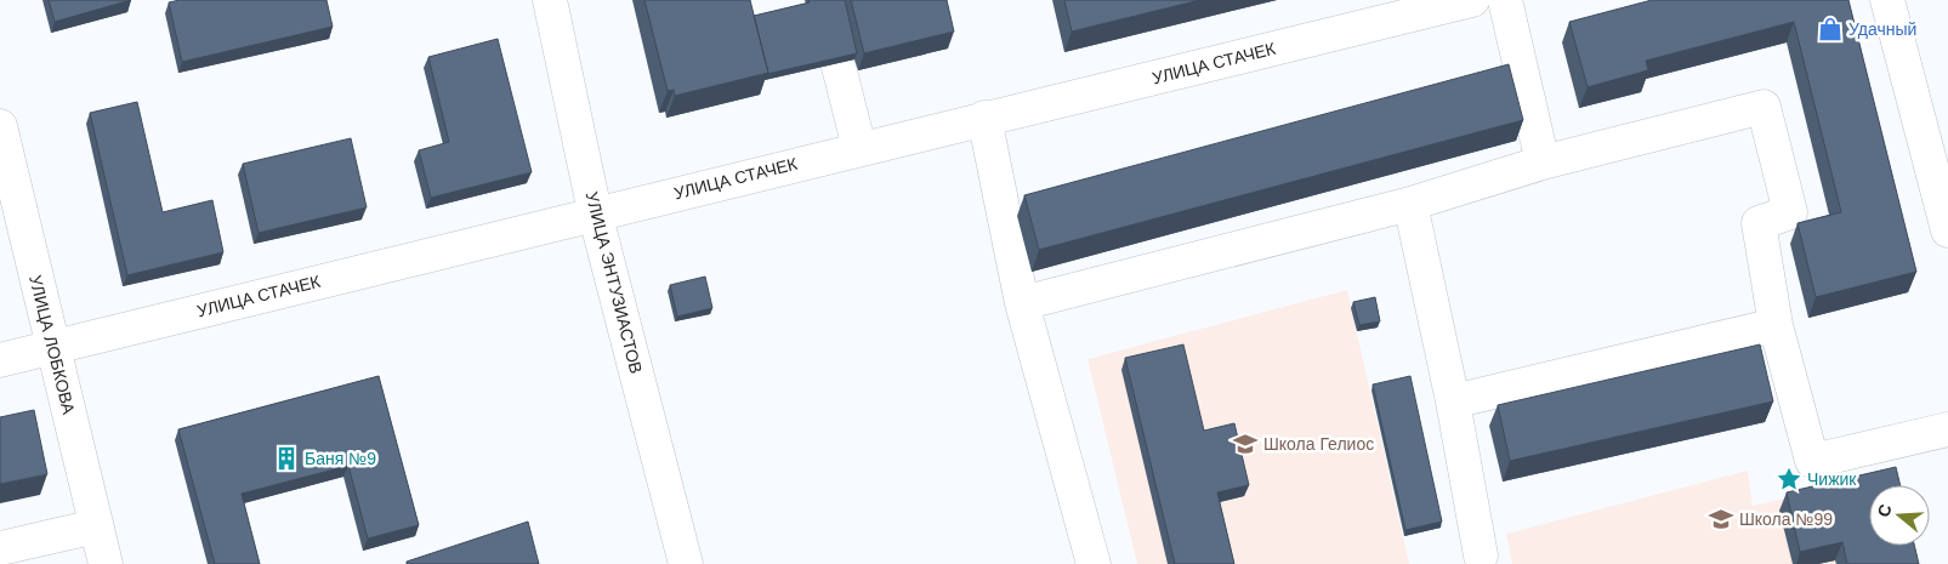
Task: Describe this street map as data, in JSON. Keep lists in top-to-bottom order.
{
  "streets": {
    "street": ["УЛИЦА СТАЧЕК", "УЛИЦА ЭНТУЗИАСТОВ", "УЛИЦА ЛОБКОВА"]
  },
  "crossings": [
    ["УЛИЦА СТАЧЕК", "УЛИЦА ЭНТУЗИАСТОВ"],
    ["УЛИЦА СТАЧЕК", "УЛИЦА ЛОБКОВА"]
  ],
  "places": {
    "shop": ["Удачный"],
    "school or university": ["Школа Гелиос", "Школа №99"],
    "building": ["Баня №9"],
    "place": ["Чижик"]
  },
  "north": "left"
}
